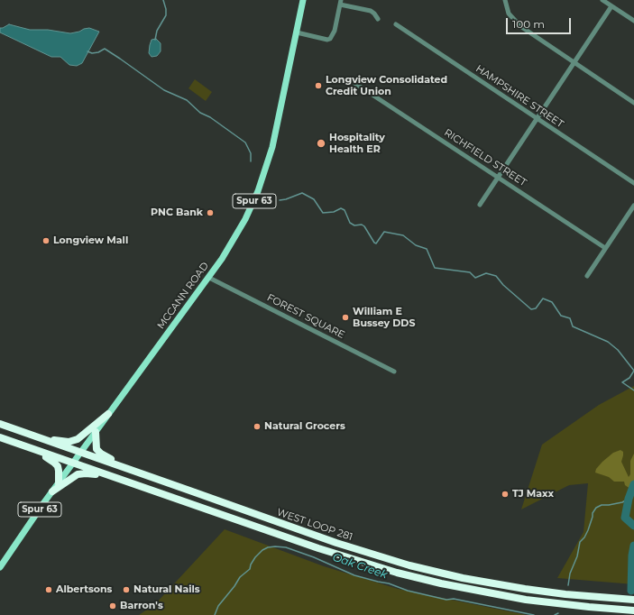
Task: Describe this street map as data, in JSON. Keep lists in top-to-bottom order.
{
  "streets": {
    "highway": ["WEST LOOP 281"],
    "main road": ["Spur 63", "MCCANN ROAD"],
    "street": ["HAMPSHIRE STREET", "RICHFIELD STREET", "FOREST SQUARE"]
  },
  "crossings": [
    ["MCCANN ROAD", "FOREST SQUARE"],
    ["MCCANN ROAD", "WEST LOOP 281"]
  ],
  "water": ["Oak Creek"],
  "places": [
    "Longview Consolidated Credit Union",
    "Hospitality Health ER",
    "PNC Bank",
    "Longview Mall",
    "William E Bussey DDS",
    "Natural Grocers",
    "TJ Maxx",
    "Albertsons",
    "Natural Nails",
    "Barron's"
  ],
  "scale_bar": "100 m"
}
